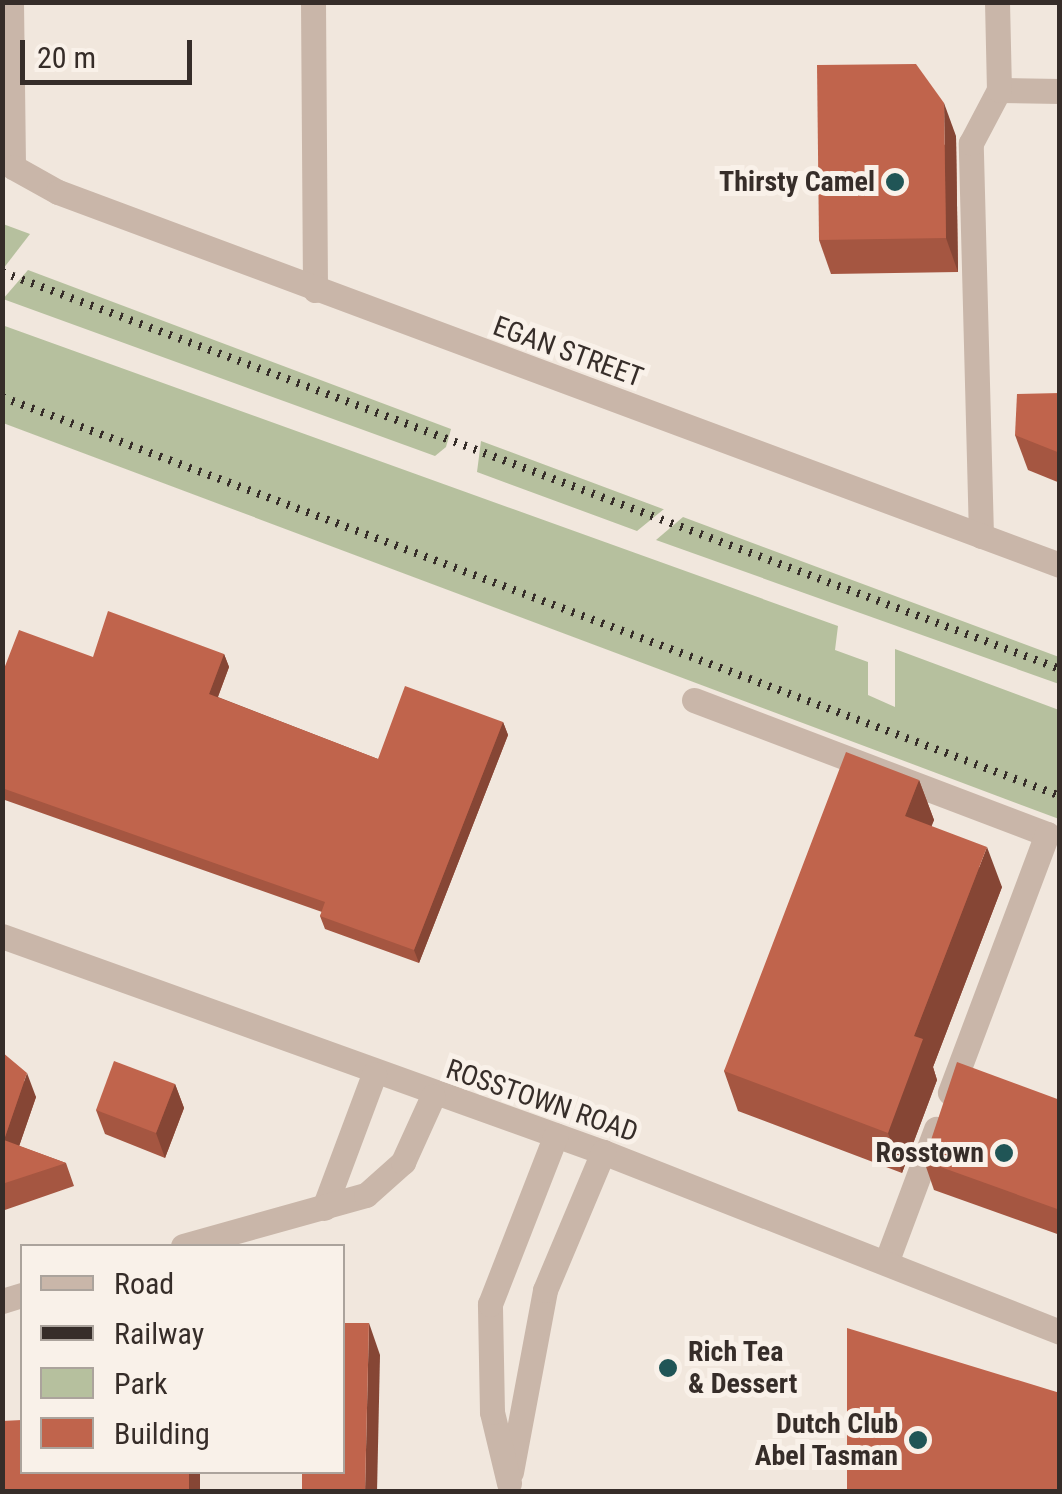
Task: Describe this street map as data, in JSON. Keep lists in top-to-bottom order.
{
  "streets": {
    "street": ["EGAN STREET", "ROSSTOWN ROAD"]
  },
  "places": [
    "Thirsty Camel",
    "Rosstown",
    "Rich Tea & Dessert",
    "Dutch Club Abel Tasman"
  ],
  "legend": [
    "Road",
    "Railway",
    "Park",
    "Building"
  ],
  "scale_bar": "20 m"
}
